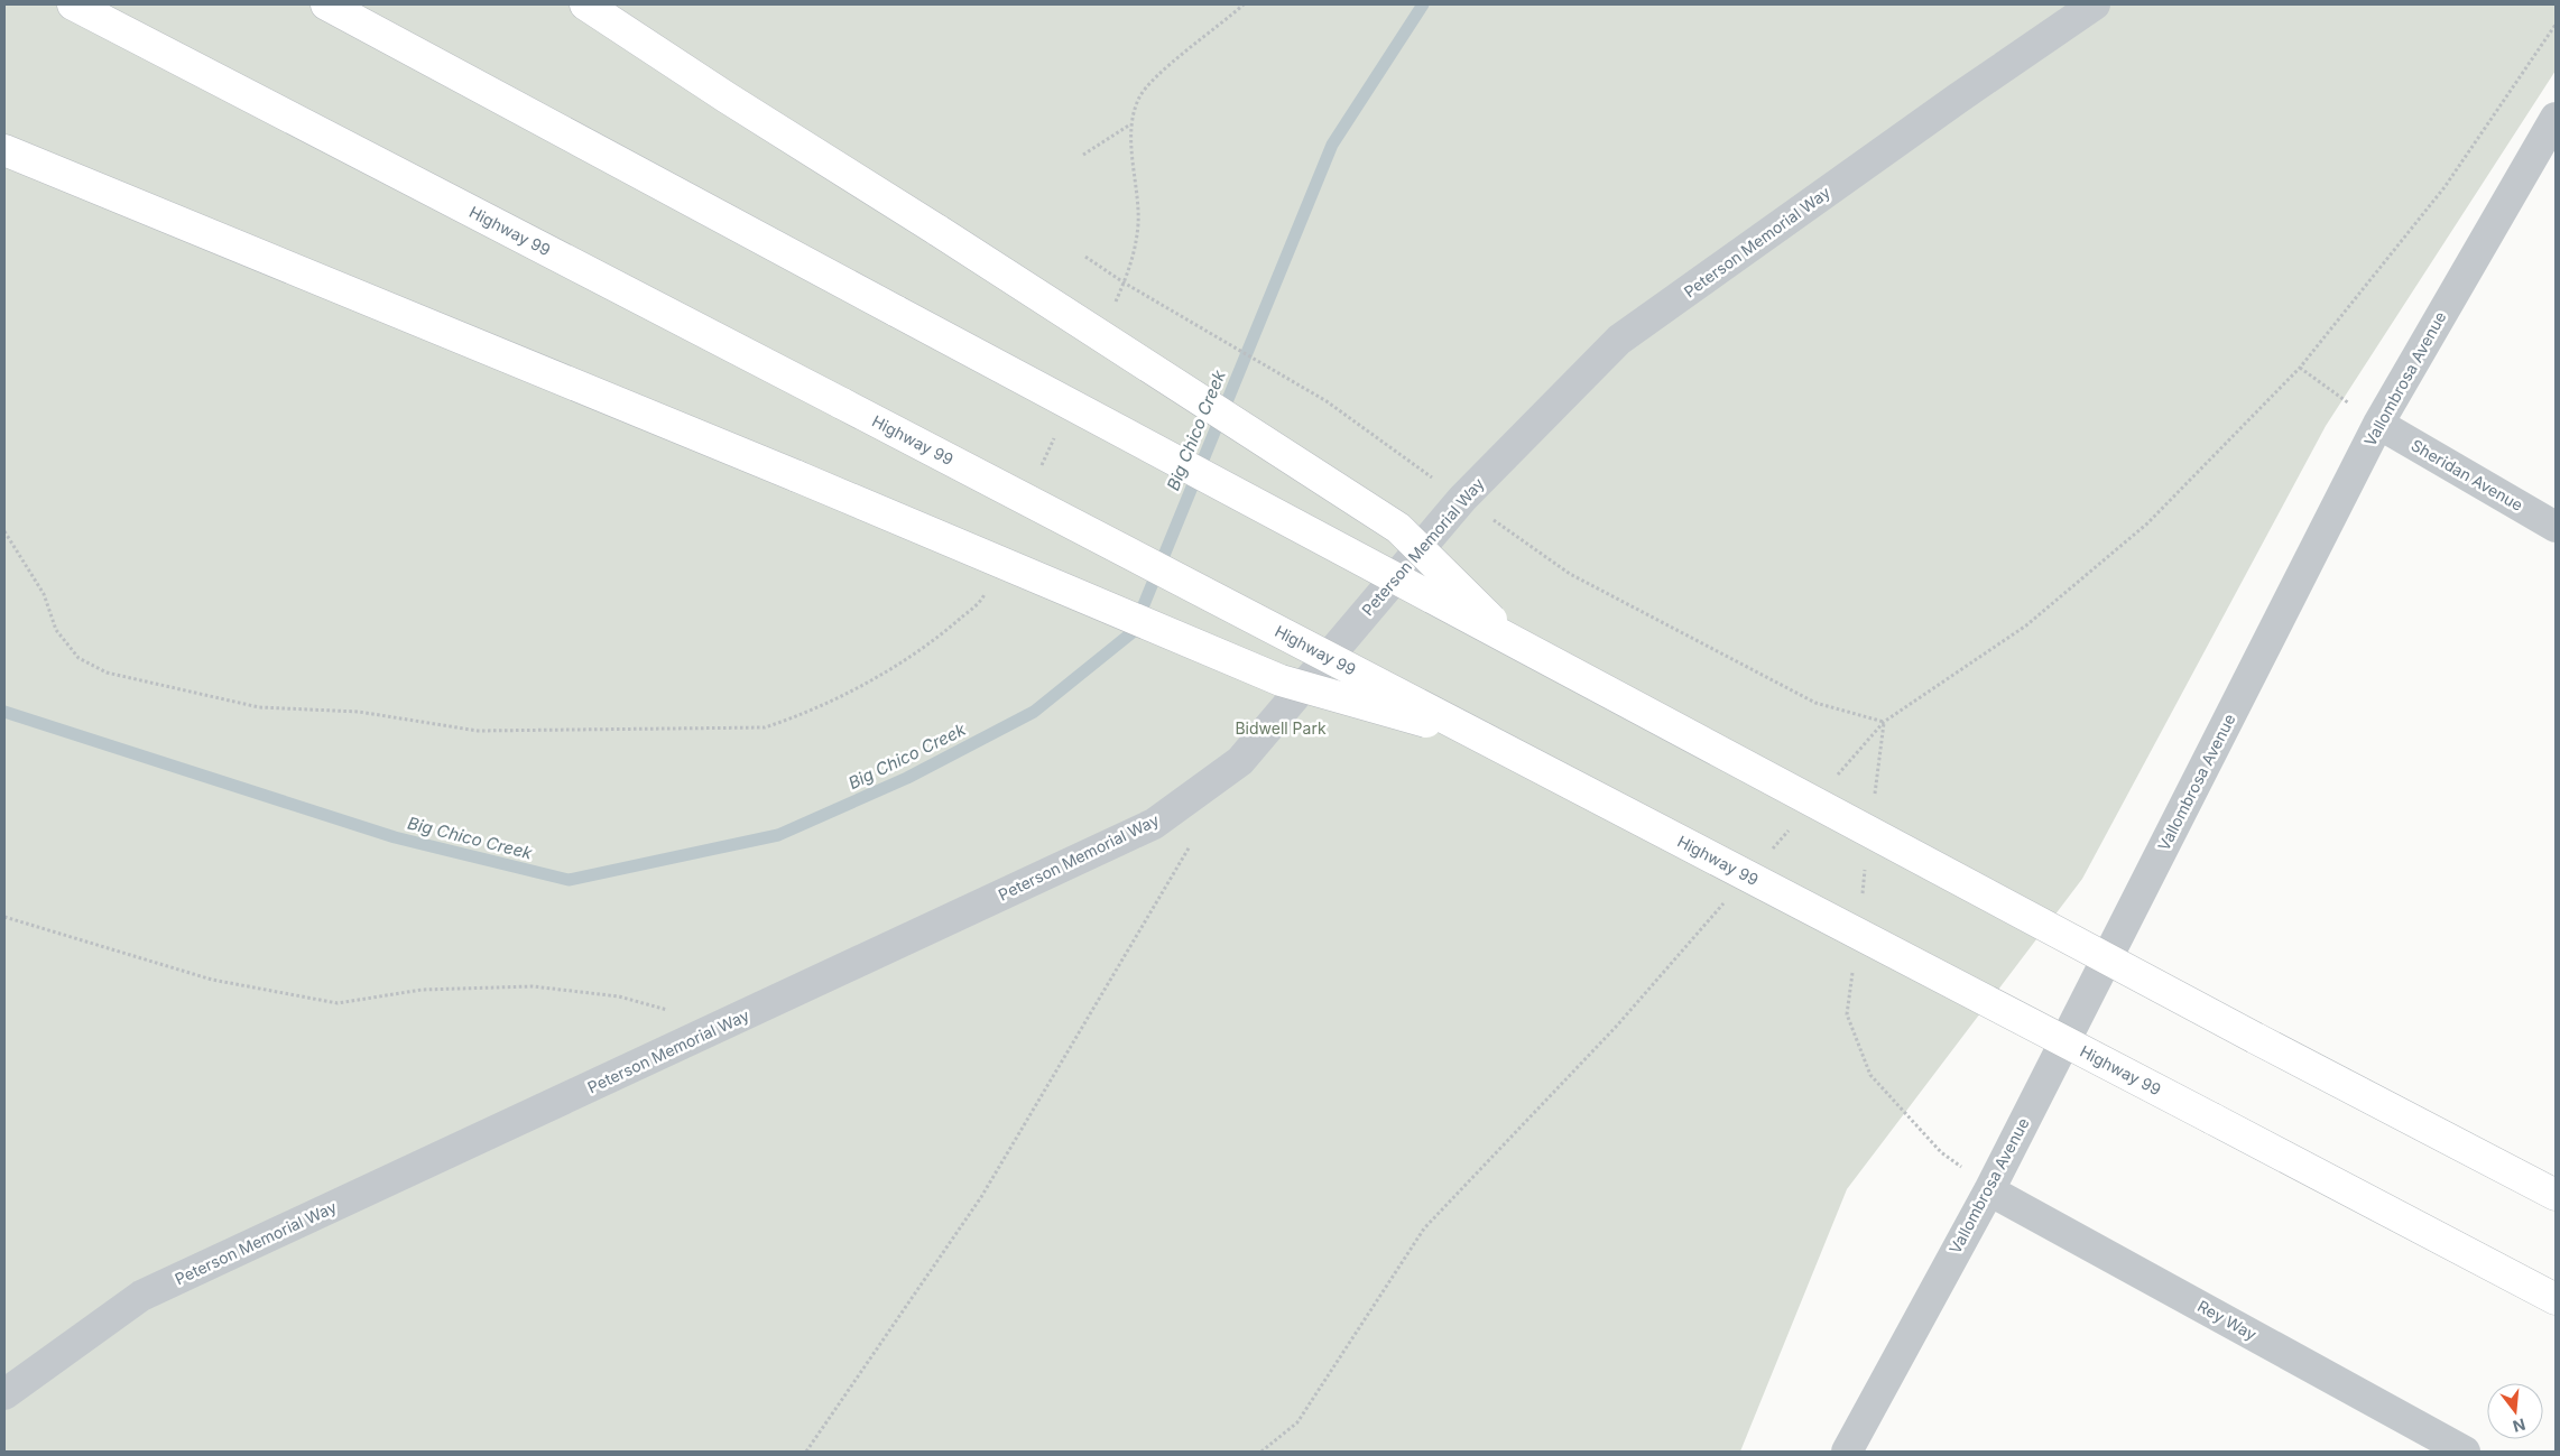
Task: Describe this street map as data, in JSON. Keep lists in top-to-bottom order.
{
  "streets": {
    "highway": ["Highway 99"],
    "street": [
      "Peterson Memorial Way",
      "Vallombrosa Avenue",
      "Sheridan Avenue",
      "Rey Way"
    ]
  },
  "crossings": [
    ["Vallombrosa Avenue", "Sheridan Avenue"],
    ["Vallombrosa Avenue", "Rey Way"]
  ],
  "water": ["Big Chico Creek"],
  "parks": ["Bidwell Park"],
  "north": "bottom"
}
